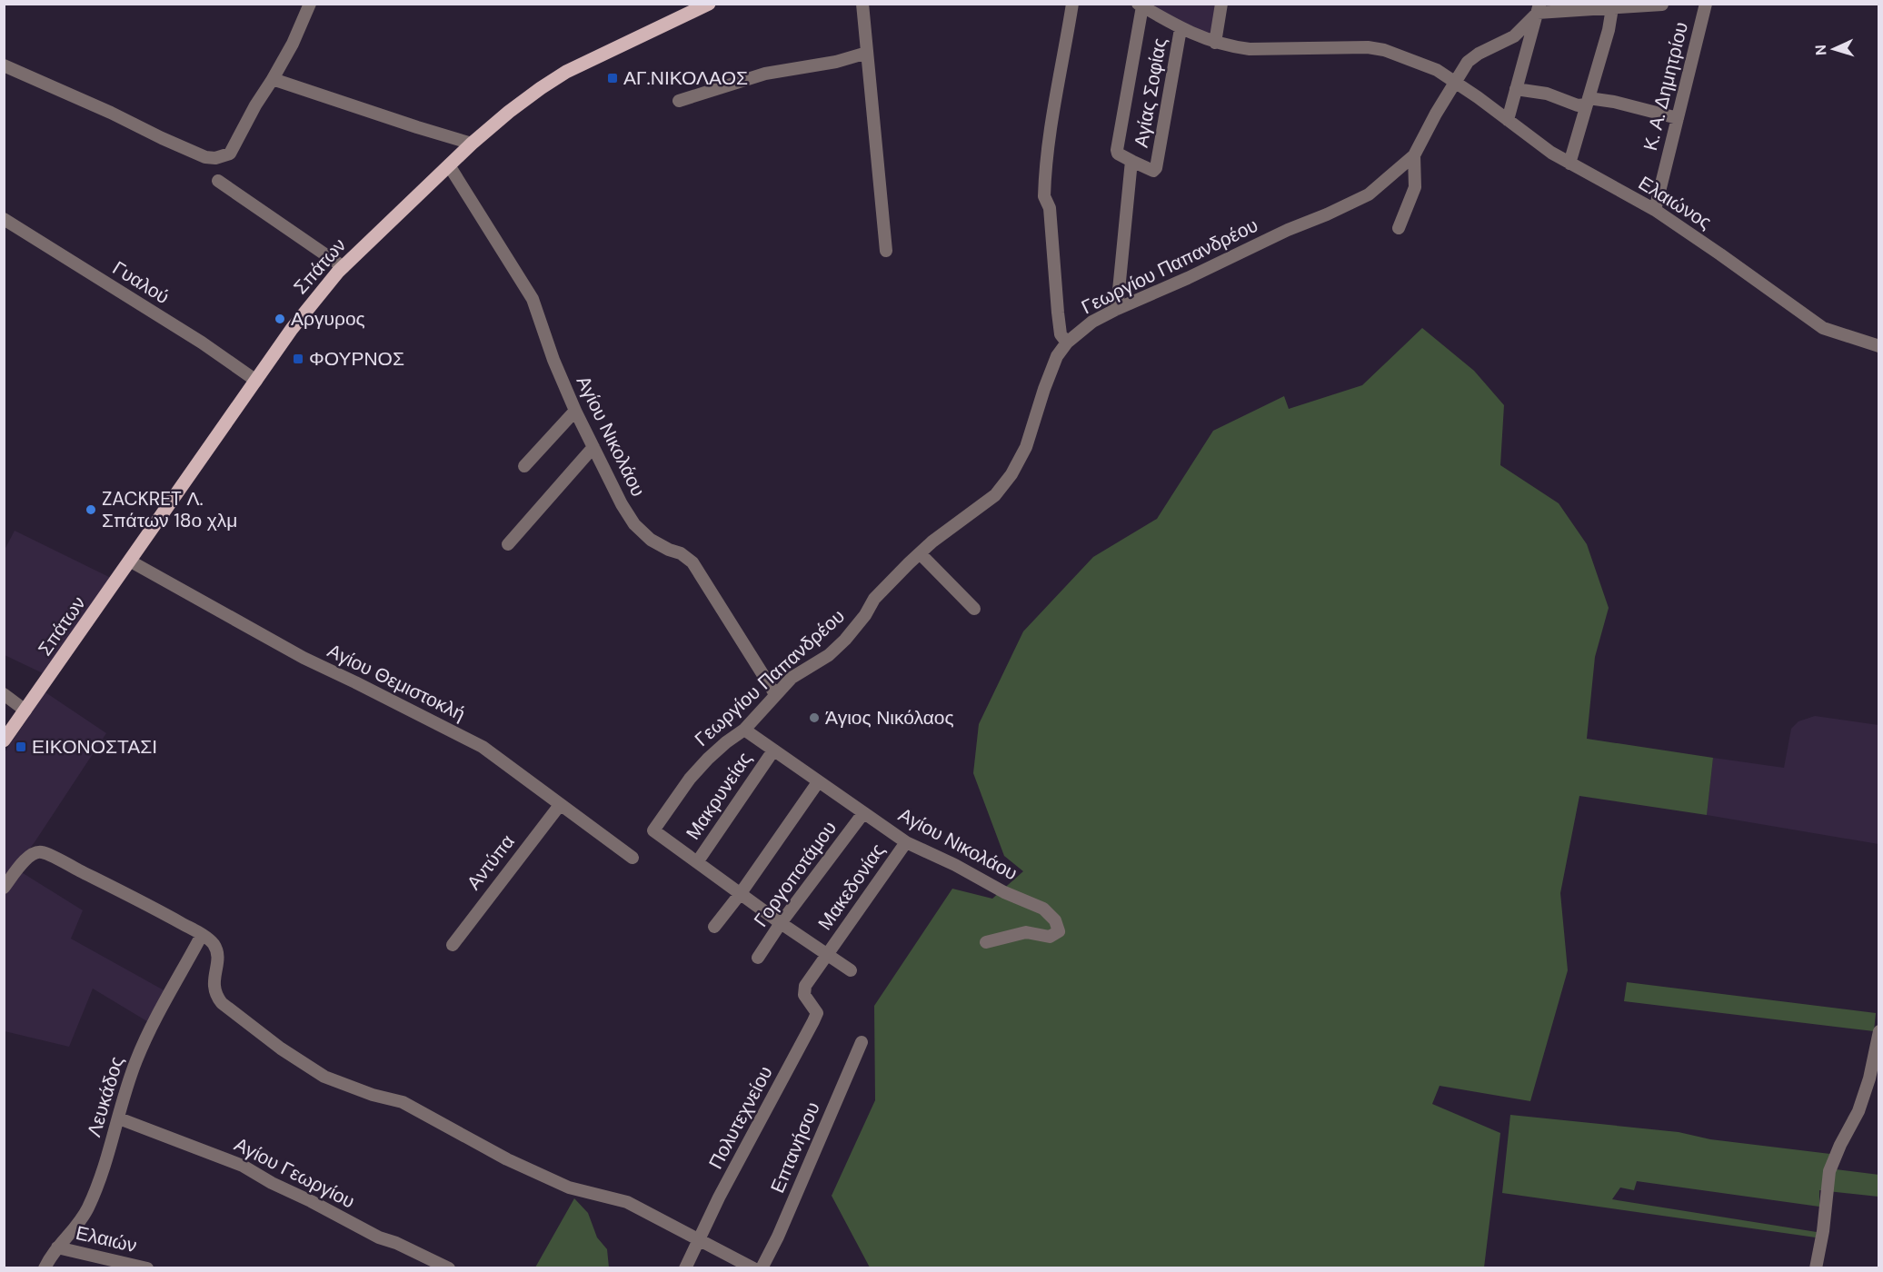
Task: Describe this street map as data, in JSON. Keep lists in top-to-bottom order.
{
  "streets": {
    "main road": ["Σπάτων"],
    "street": [
      "Κ. Α. Δημητρίου",
      "Αγίας Σοφίας",
      "Ελαιώνος",
      "Γεωργίου Παπανδρέου",
      "Γυαλού",
      "Αγίου Νικολάου",
      "Αγίου Θεμιστοκλή",
      "Μακρυνείας",
      "Αντύπα",
      "Γοργοποτάμου",
      "Μακεδονίας",
      "Λευκάδος",
      "Πολυτεχνείου",
      "Επτανήσου",
      "Αγίου Γεωργίου",
      "Ελαιών"
    ]
  },
  "crossings": [
    ["Κ. Α. Δημητρίου", "Ελαιώνος"],
    ["Αγίας Σοφίας", "Ελαιώνος"],
    ["Ελαιώνος", "Γεωργίου Παπανδρέου"],
    ["Σπάτων", "Γυαλού"],
    ["Σπάτων", "Αγίου Νικολάου"],
    ["Σπάτων", "Αγίου Θεμιστοκλή"],
    ["Γεωργίου Παπανδρέου", "Αγίου Νικολάου"],
    ["Γεωργίου Παπανδρέου", "Μακρυνείας"],
    ["Αγίου Νικολάου", "Μακρυνείας"],
    ["Αγίου Νικολάου", "Γοργοποτάμου"],
    ["Αγίου Νικολάου", "Μακεδονίας"],
    ["Αγίου Θεμιστοκλή", "Αντύπα"],
    ["Μακεδονίας", "Πολυτεχνείου"],
    ["Λευκάδος", "Αγίου Γεωργίου"],
    ["Λευκάδος", "Ελαιών"]
  ],
  "places": {
    "transit": ["ΑΓ.ΝΙΚΟΛΑΟΣ", "ΦΟΥΡΝΟΣ", "ΕΙΚΟΝΟΣΤΑΣΙ"],
    "other": ["Αργυρος", "ZACKRET Λ. Σπάτων 18ο χλμ", "Άγιος Νικόλαος"]
  },
  "north": "left"
}
